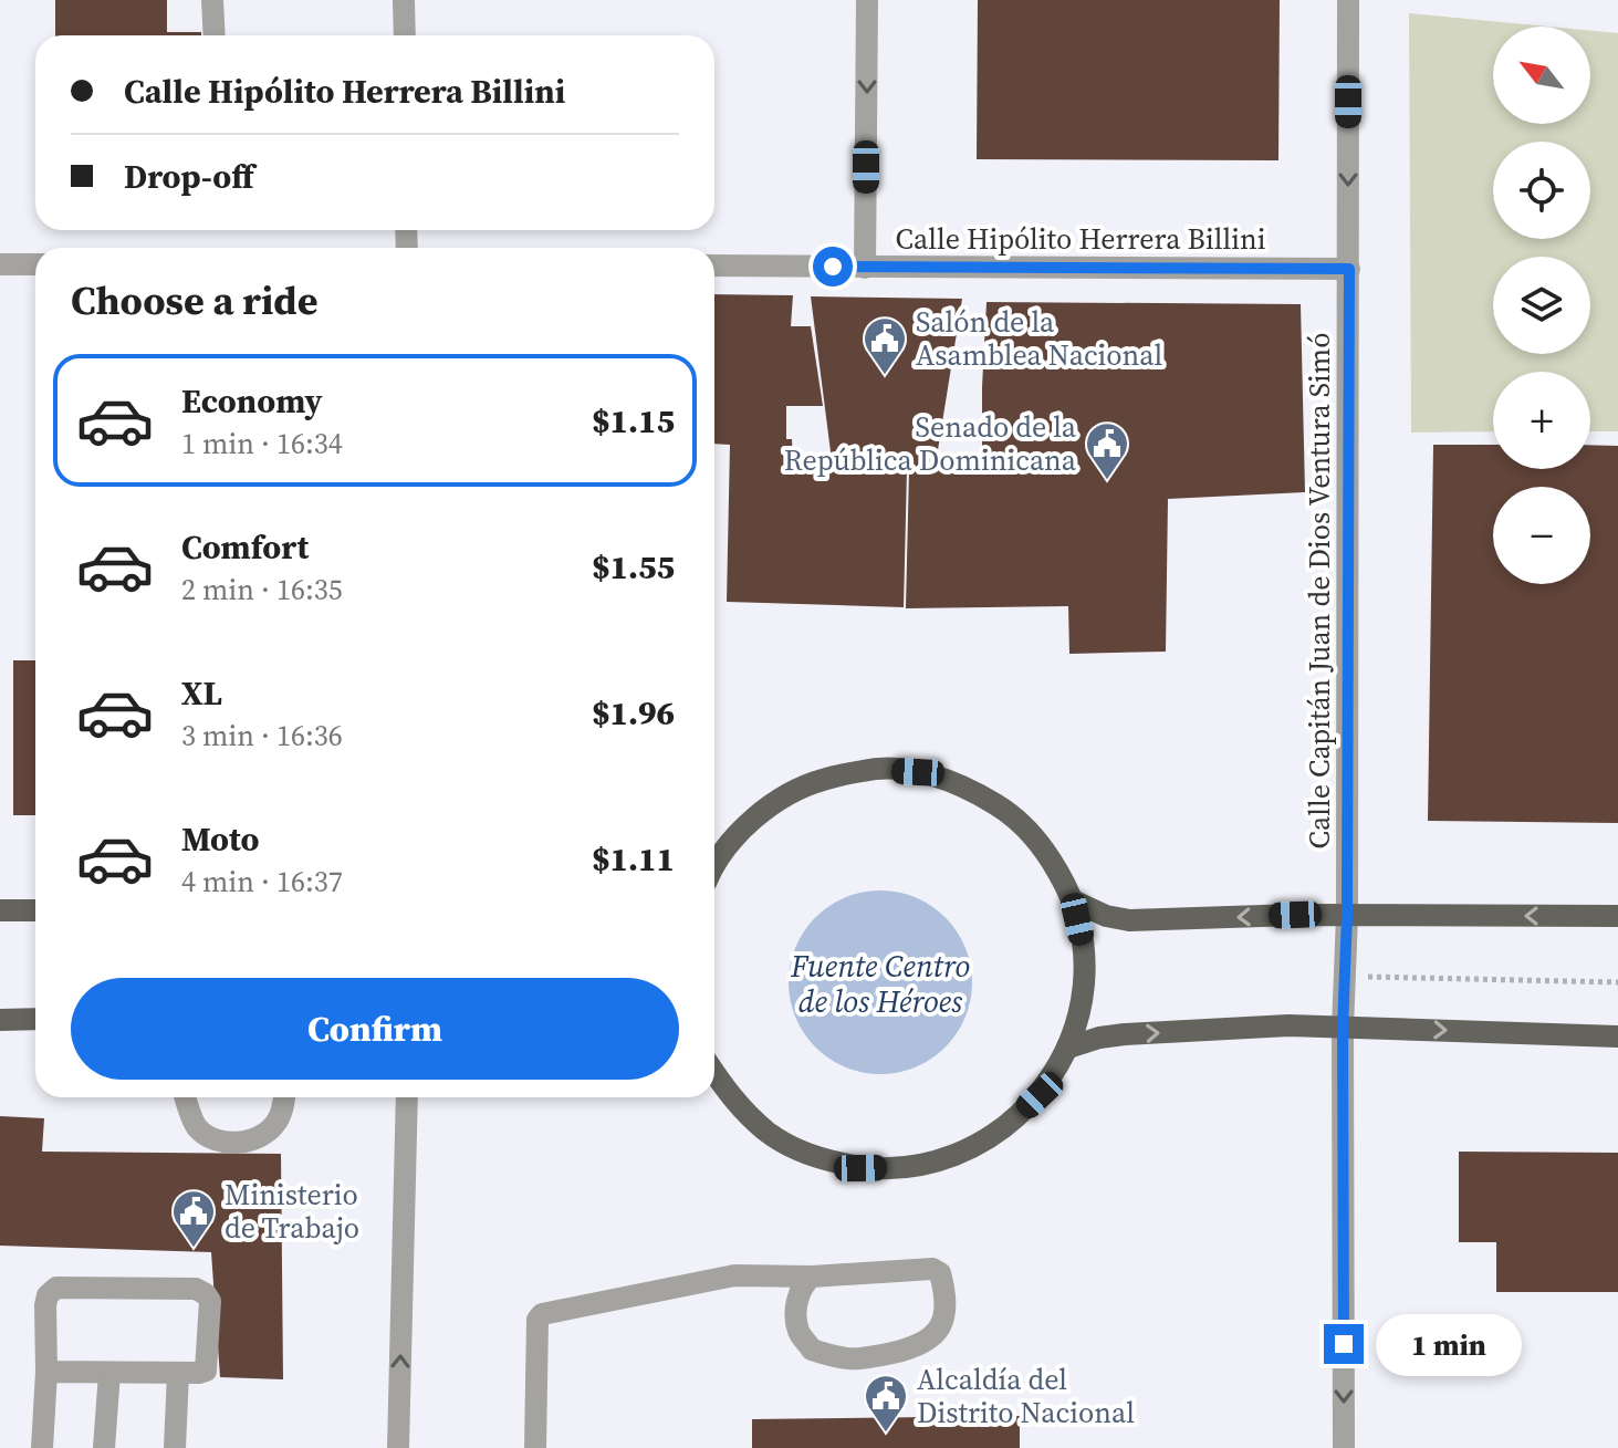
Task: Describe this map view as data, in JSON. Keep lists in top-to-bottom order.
{
  "streets": {
    "street": ["Calle Hipólito Herrera Billini", "Calle Capitán Juan de Dios Ventura Simó"]
  },
  "crossings": [
    ["Calle Hipólito Herrera Billini", "Calle Capitán Juan de Dios Ventura Simó"]
  ],
  "one_way": ["Calle Capitán Juan de Dios Ventura Simó"],
  "water": ["Fuente Centro de los Héroes"],
  "places": {
    "public building": [
      "Salón de la Asamblea Nacional",
      "Senado de la República Dominicana",
      "Ministerio de Trabajo",
      "Alcaldía del Distrito Nacional"
    ]
  },
  "north": "top left",
  "page": {
    "map_buttons": ["+", "−"],
    "banner": ["Calle Hipólito Herrera Billini", "Drop-off"],
    "heading": "Choose a ride",
    "list": [
      {
        "name": "Economy",
        "note": "1 min · 16:34",
        "value": "$1.15"
      },
      {
        "name": "Comfort",
        "note": "2 min · 16:35",
        "value": "$1.55"
      },
      {
        "name": "XL",
        "note": "3 min · 16:36",
        "value": "$1.96"
      },
      {
        "name": "Moto",
        "note": "4 min · 16:37",
        "value": "$1.11"
      }
    ],
    "buttons": "Confirm",
    "bubble": "1 min"
  }
}
